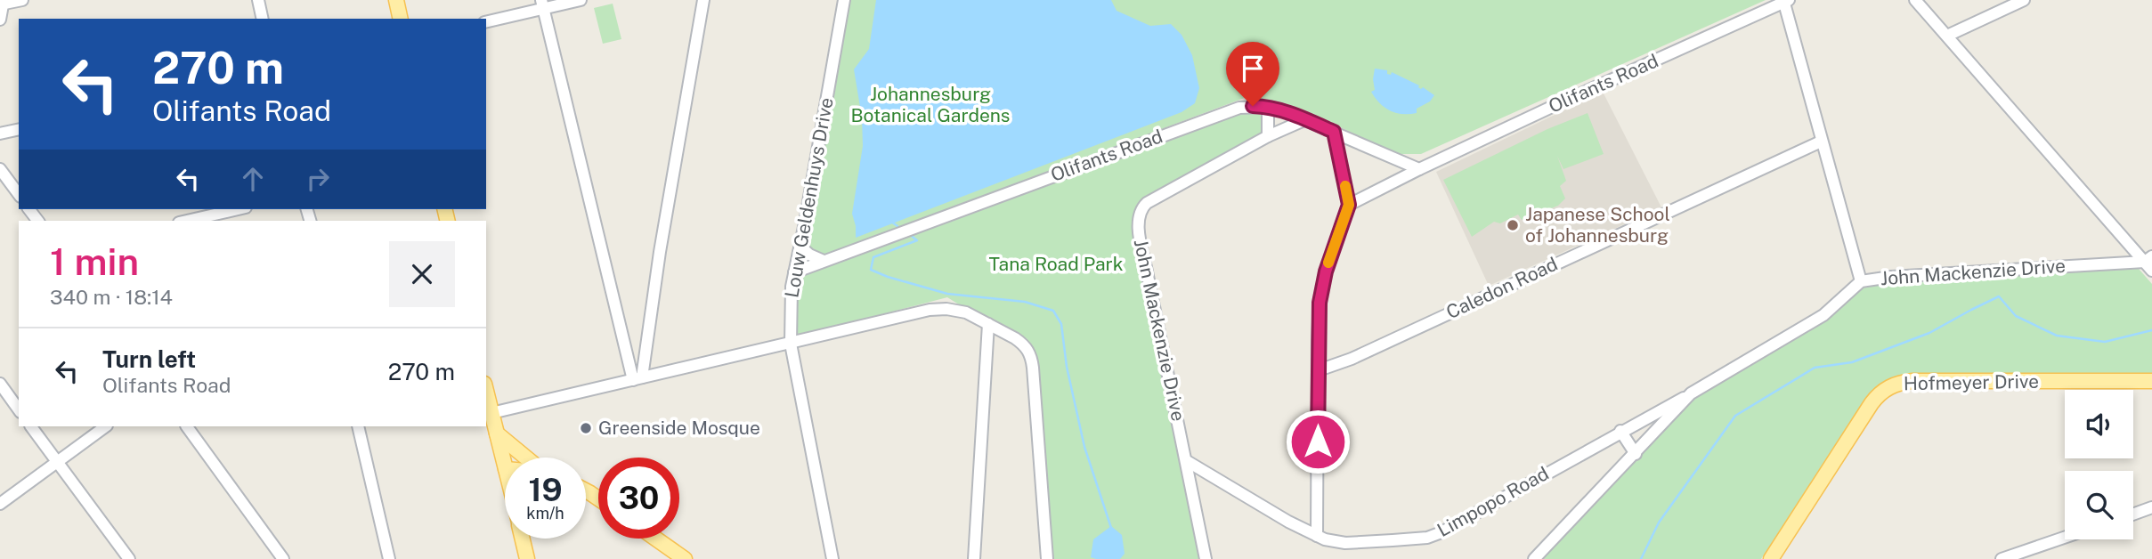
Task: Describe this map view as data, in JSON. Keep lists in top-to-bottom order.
{
  "streets": {
    "main road": ["Hofmeyer Drive"],
    "street": [
      "Olifants Road",
      "Louw Geldenhuys Drive",
      "John Mackenzie Drive",
      "Caledon Road",
      "Limpopo Road"
    ]
  },
  "crossings": [
    ["Olifants Road", "Louw Geldenhuys Drive"],
    ["Olifants Road", "John Mackenzie Drive"],
    ["John Mackenzie Drive", "Limpopo Road"]
  ],
  "parks": ["Johannesburg Botanical Gardens", "Tana Road Park"],
  "places": ["Japanese School of Johannesburg", "Greenside Mosque"],
  "page": {
    "turn": ["270 m", "Olifants Road"],
    "heading": ["1 min", "340 m · 18:14"],
    "list": [
      {
        "name": "Turn left",
        "note": "Olifants Road",
        "value": "270 m"
      }
    ],
    "speed": "19 km/h",
    "limit": "30"
  }
}
